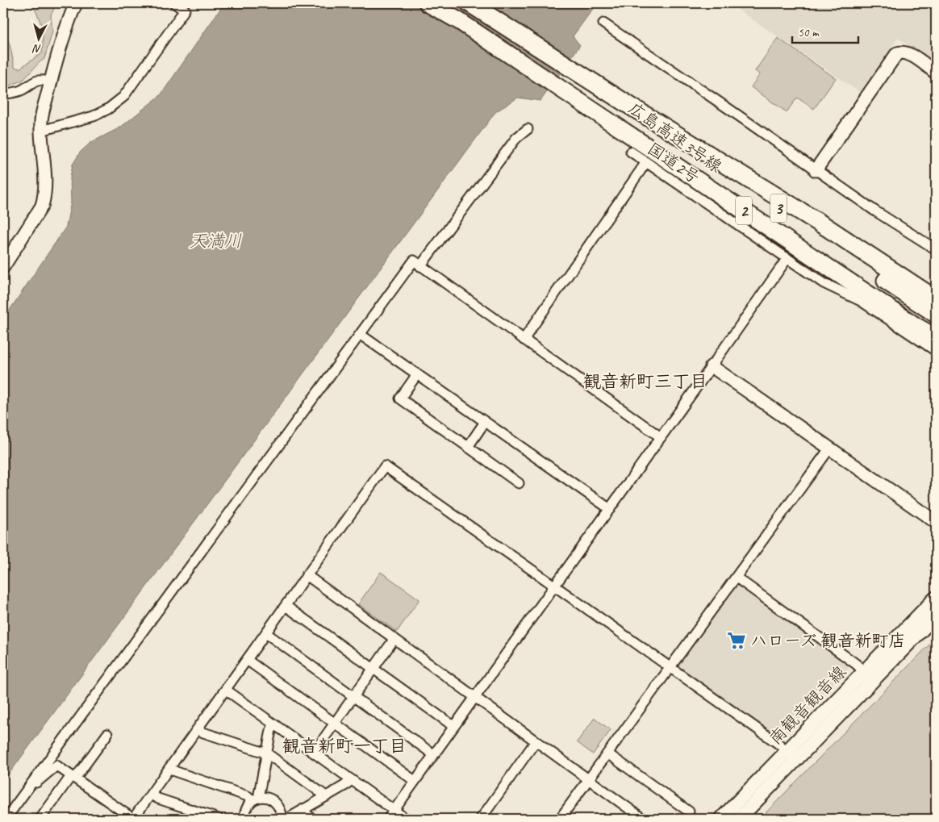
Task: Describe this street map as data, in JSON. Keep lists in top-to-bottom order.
{
  "streets": {
    "highway": [
      "広島高速3号線",
      "国道2号",
      "3",
      "2"
    ],
    "main road": ["南観音観音線"]
  },
  "crossings": [
    ["広島高速3号線", "3"]
  ],
  "districts": ["観音新町三丁目", "観音新町一丁目"],
  "water": ["天満川"],
  "places": {
    "supermarket": ["ハローズ 観音新町店"]
  },
  "scale_bar": "50 m",
  "north": "bottom"
}
